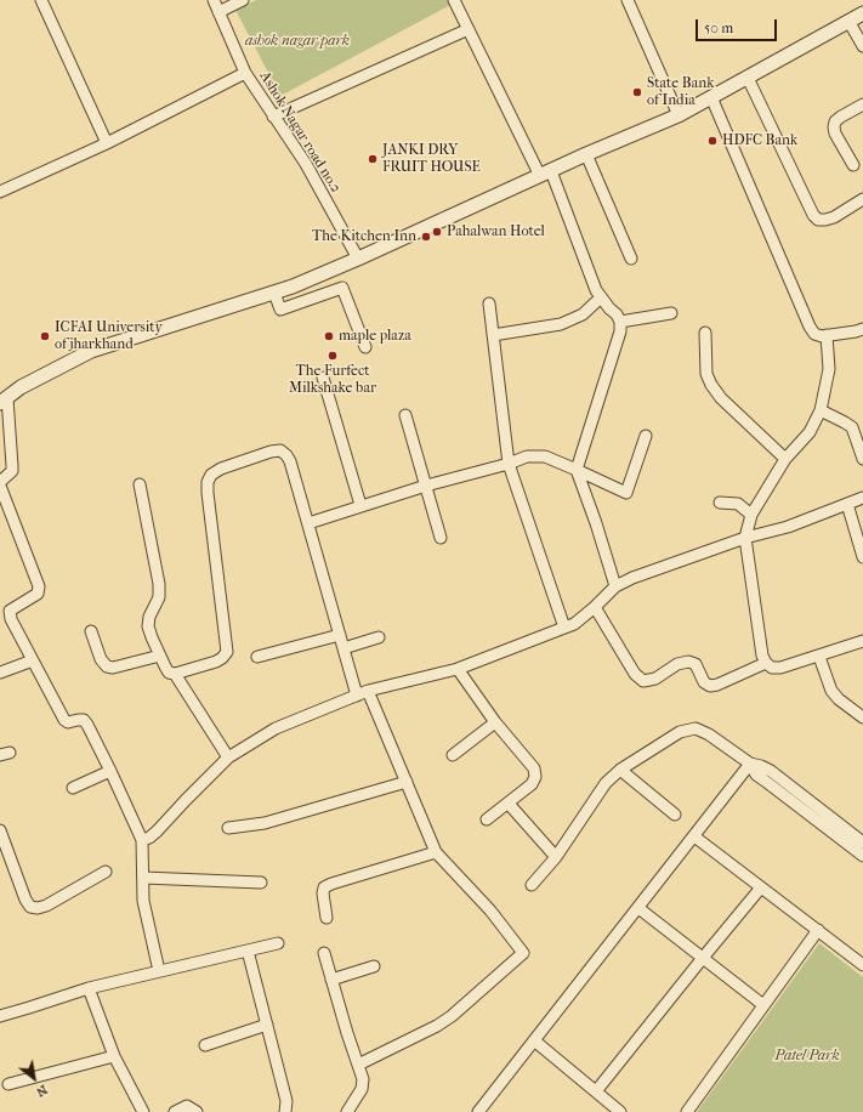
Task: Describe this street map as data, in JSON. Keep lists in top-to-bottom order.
{
  "streets": {
    "street": ["Ashok Nagar road no.2"]
  },
  "parks": ["ashok nagar park", "Patel Park"],
  "places": [
    "State Bank of India",
    "HDFC Bank",
    "JANKI DRY FRUIT HOUSE",
    "Pahalwan Hotel",
    "The Kitchen Inn",
    "ICFAI University of jharkhand",
    "maple plaza",
    "The Furfect Milkshake bar"
  ],
  "scale_bar": "50 m",
  "north": "bottom right"
}
